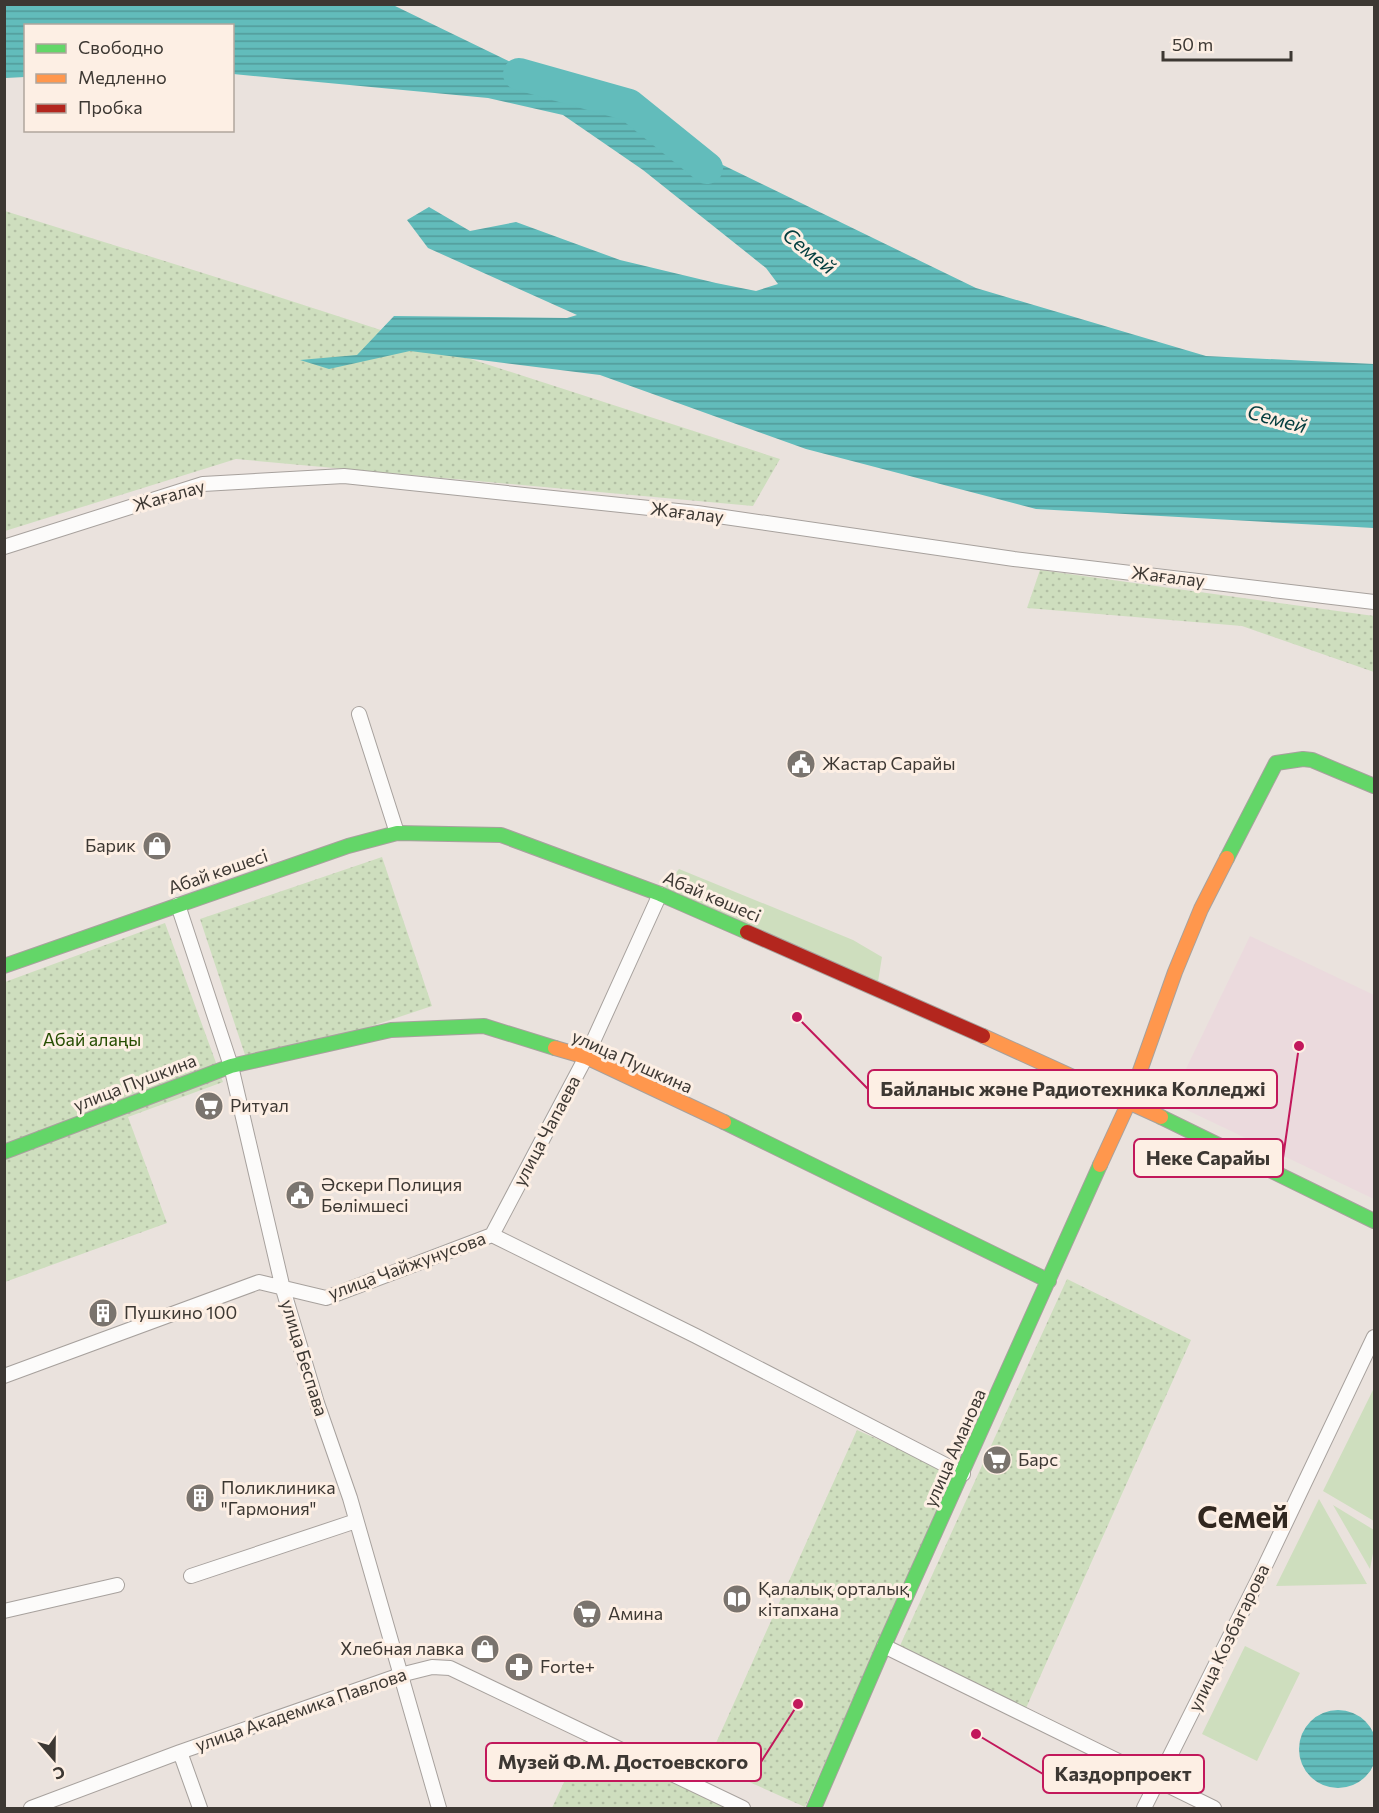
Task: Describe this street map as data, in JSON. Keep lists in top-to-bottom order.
{
  "streets": {
    "street": [
      "Жағалау",
      "Абай көшесі",
      "улица Пушкина",
      "улица Чапаева",
      "улица Чайжунусова",
      "улица Беспава",
      "улица Аманова",
      "улица Козбагарова",
      "улица Академика Павлова"
    ]
  },
  "crossings": [
    ["Абай көшесі", "улица Чапаева"],
    ["Абай көшесі", "улица Беспава"],
    ["Абай көшесі", "улица Аманова"],
    ["улица Пушкина", "улица Чапаева"],
    ["улица Пушкина", "улица Беспава"],
    ["улица Пушкина", "улица Аманова"],
    ["улица Чапаева", "улица Чайжунусова"],
    ["улица Чайжунусова", "улица Беспава"],
    ["улица Чайжунусова", "улица Аманова"],
    ["улица Беспава", "улица Академика Павлова"]
  ],
  "districts": ["Семей"],
  "water": ["Семей"],
  "parks": ["Абай алаңы"],
  "places": {
    "public building": ["Жастар Сарайы", "Әскери Полиция Бөлімшесі"],
    "shop": ["Барик", "Хлебная лавка"],
    "other": [
      "Байланыс және Радиотехника Колледжі",
      "Неке Сарайы",
      "Музей Ф.М. Достоевского",
      "Каздорпроект"
    ],
    "supermarket": ["Ритуал", "Барс", "Амина"],
    "building": ["Пушкино 100", "Поликлиника \"Гармония\""],
    "library": ["Қалалық орталық кітапхана"],
    "pharmacy": ["Forte+"]
  },
  "legend": ["Свободно", "Медленно", "Пробка"],
  "scale_bar": "50 m",
  "north": "bottom"
}
